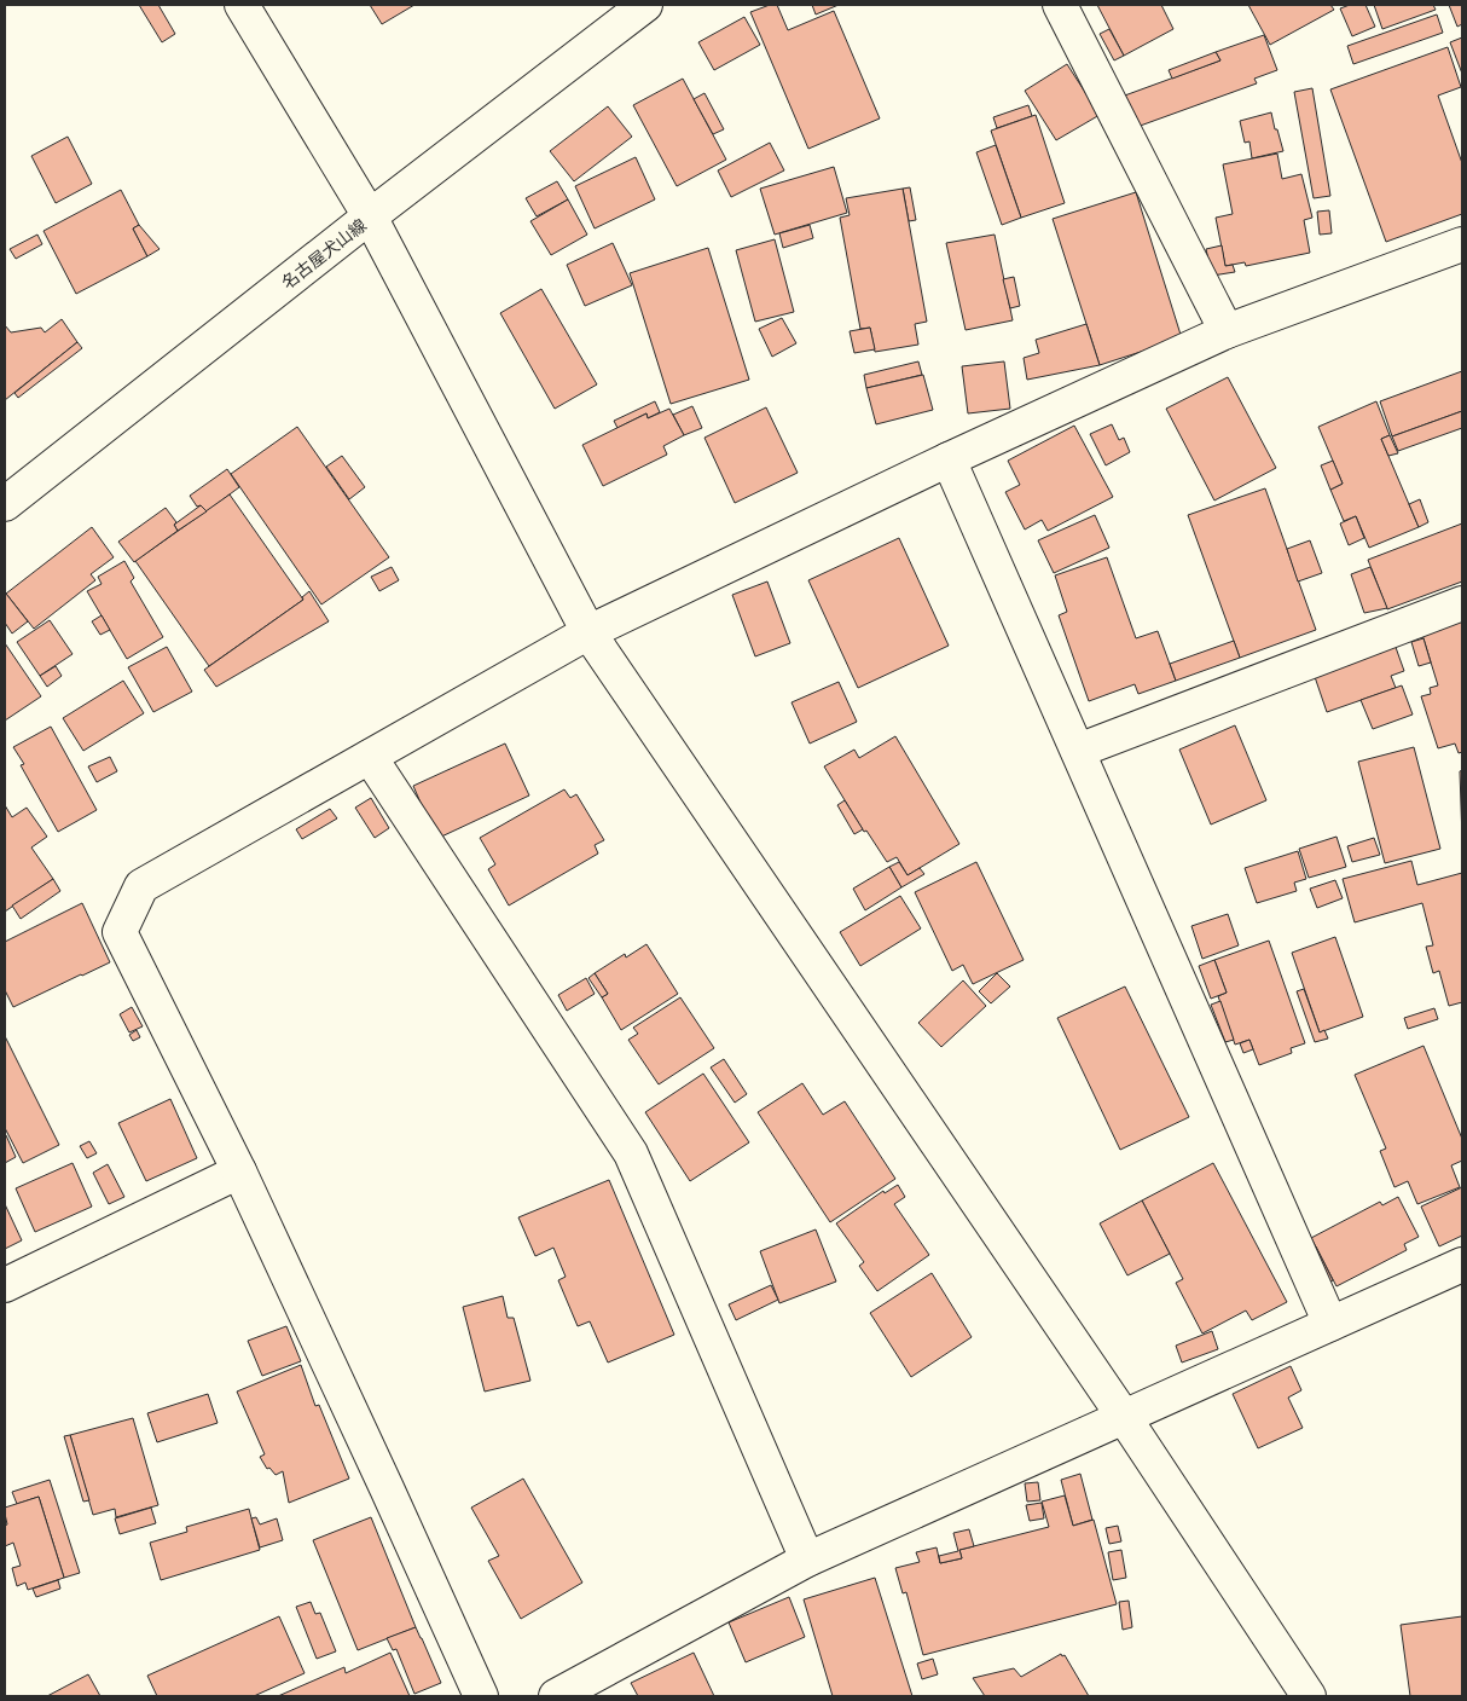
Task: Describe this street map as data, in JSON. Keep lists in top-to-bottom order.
{
  "streets": {
    "street": ["名古屋犬山線"]
  }
}
